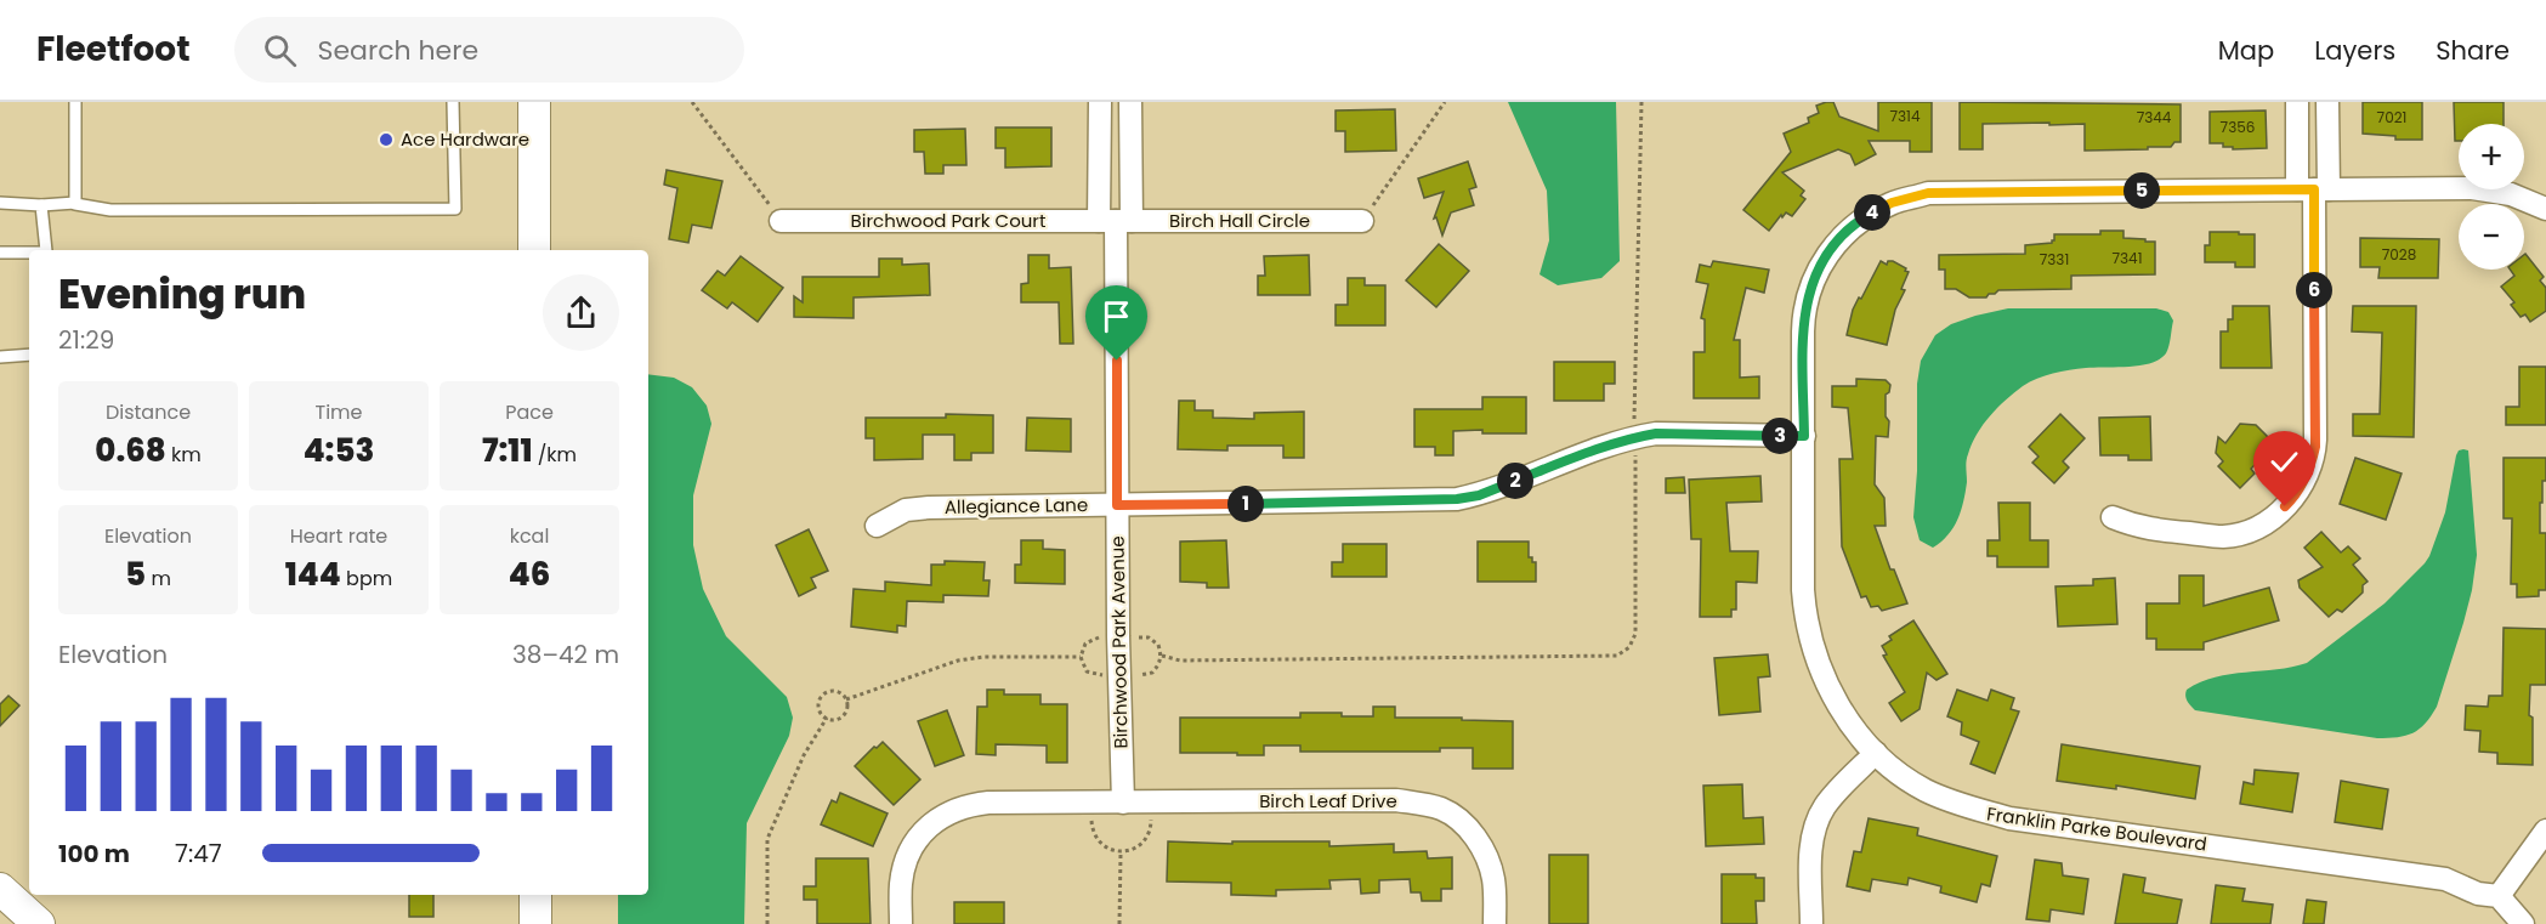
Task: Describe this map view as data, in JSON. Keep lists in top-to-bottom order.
{
  "streets": {
    "street": [
      "Birchwood Park Court",
      "Birch Hall Circle",
      "Allegiance Lane",
      "Birchwood Park Avenue",
      "Birch Leaf Drive",
      "Franklin Parke Boulevard"
    ]
  },
  "crossings": [
    ["Birchwood Park Court", "Birch Hall Circle"],
    ["Birchwood Park Court", "Birchwood Park Avenue"],
    ["Birch Hall Circle", "Birchwood Park Avenue"],
    ["Allegiance Lane", "Birchwood Park Avenue"],
    ["Allegiance Lane", "Franklin Parke Boulevard"],
    ["Birchwood Park Avenue", "Birch Leaf Drive"]
  ],
  "places": ["Ace Hardware"],
  "house_numbers": [
    "7314",
    "7344",
    "7021",
    "7356",
    "7028",
    "7341",
    "7331"
  ],
  "page": {
    "header": "Fleetfoot",
    "search": "Search here",
    "nav": ["Map", "Layers", "Share"],
    "map_buttons": ["+", "−"],
    "pins": [
      "5",
      "4",
      "6",
      "3",
      "2",
      "1"
    ],
    "heading": ["Evening run", "21:29"],
    "stats": [
      ["Distance", "0.68 km"],
      ["Time", "4:53"],
      ["Pace", "7:11 /km"],
      ["Elevation", "5 m"],
      ["Heart rate", "144 bpm"],
      ["kcal", "46"]
    ],
    "chart": ["Elevation", "38–42 m"],
    "list": [
      {
        "name": "100 m",
        "note": "7:47"
      }
    ]
  }
}
